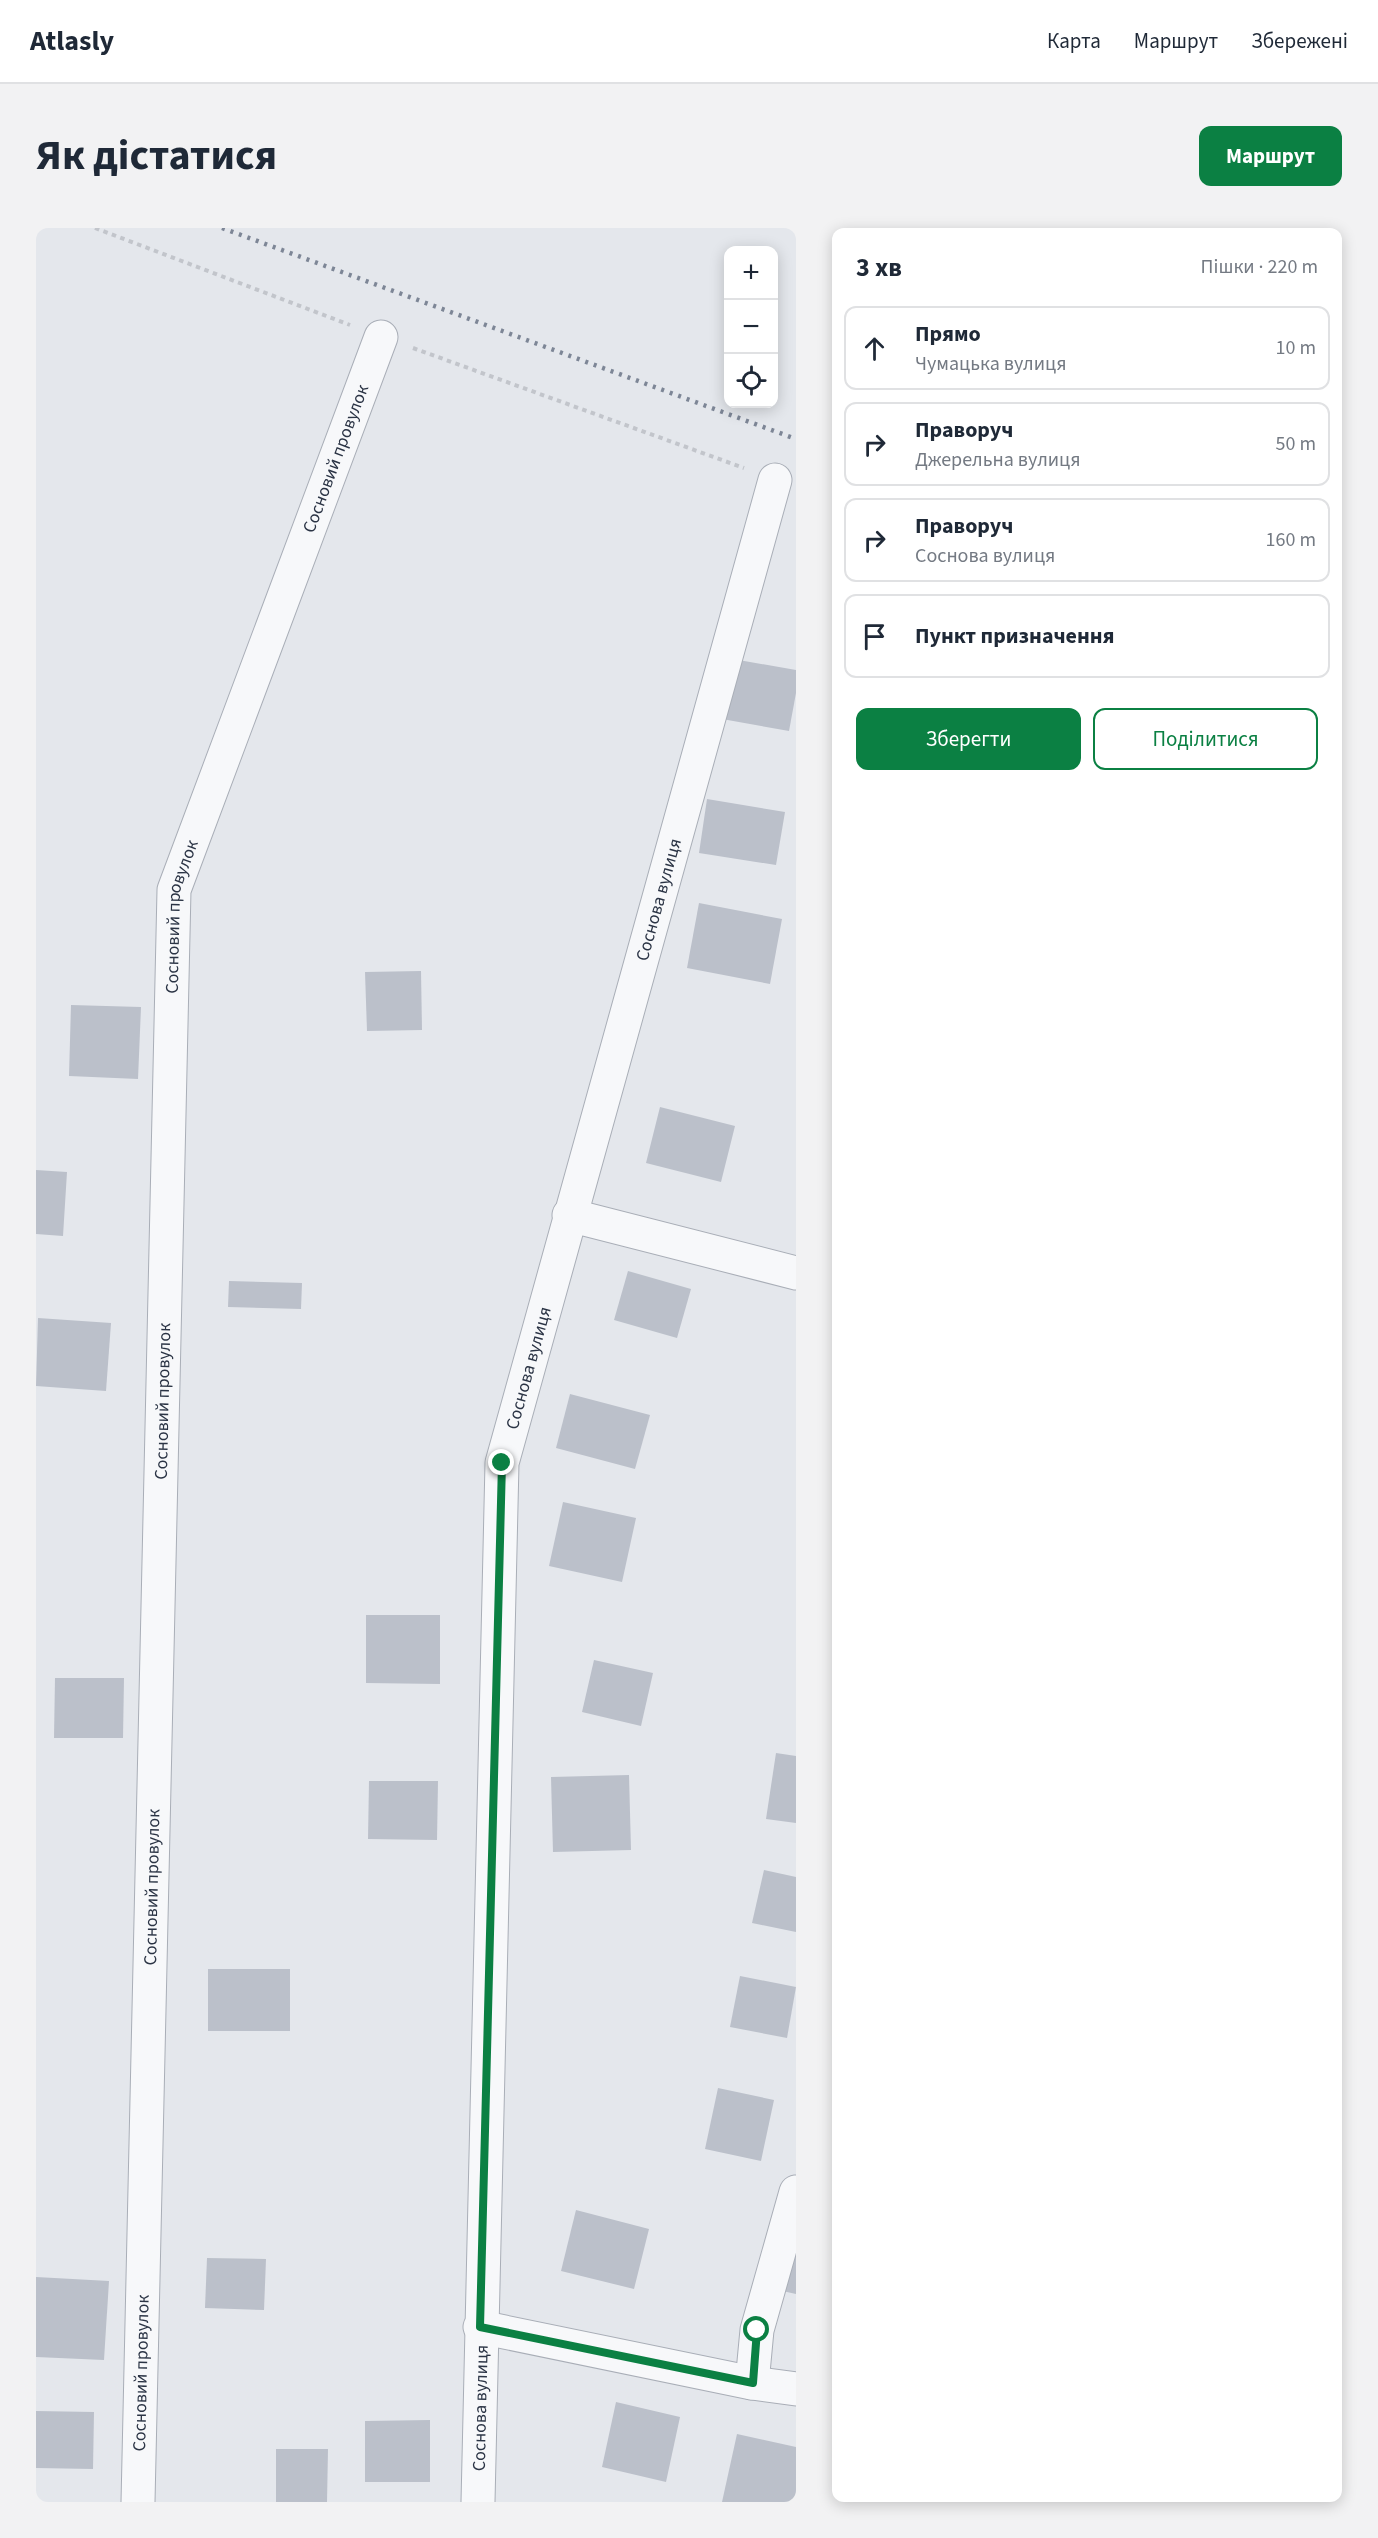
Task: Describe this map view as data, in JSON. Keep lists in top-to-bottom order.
{
  "streets": {
    "street": ["Сосновий провулок", "Соснова вулиця"]
  },
  "page": {
    "header": "Atlasly",
    "nav": ["Карта", "Маршрут", "Збережені"],
    "title": "Як дістатися",
    "buttons": [
      "Маршрут",
      ["Зберегти", "Поділитися"]
    ],
    "heading": ["3 хв", "Пішки · 220 m"],
    "map_buttons": ["+", "−"],
    "list": [
      ["Прямо", "Чумацька вулиця", "10 m"],
      ["Праворуч", "Джерельна вулиця", "50 m"],
      ["Праворуч", "Соснова вулиця", "160 m"],
      "Пункт призначення"
    ]
  }
}
